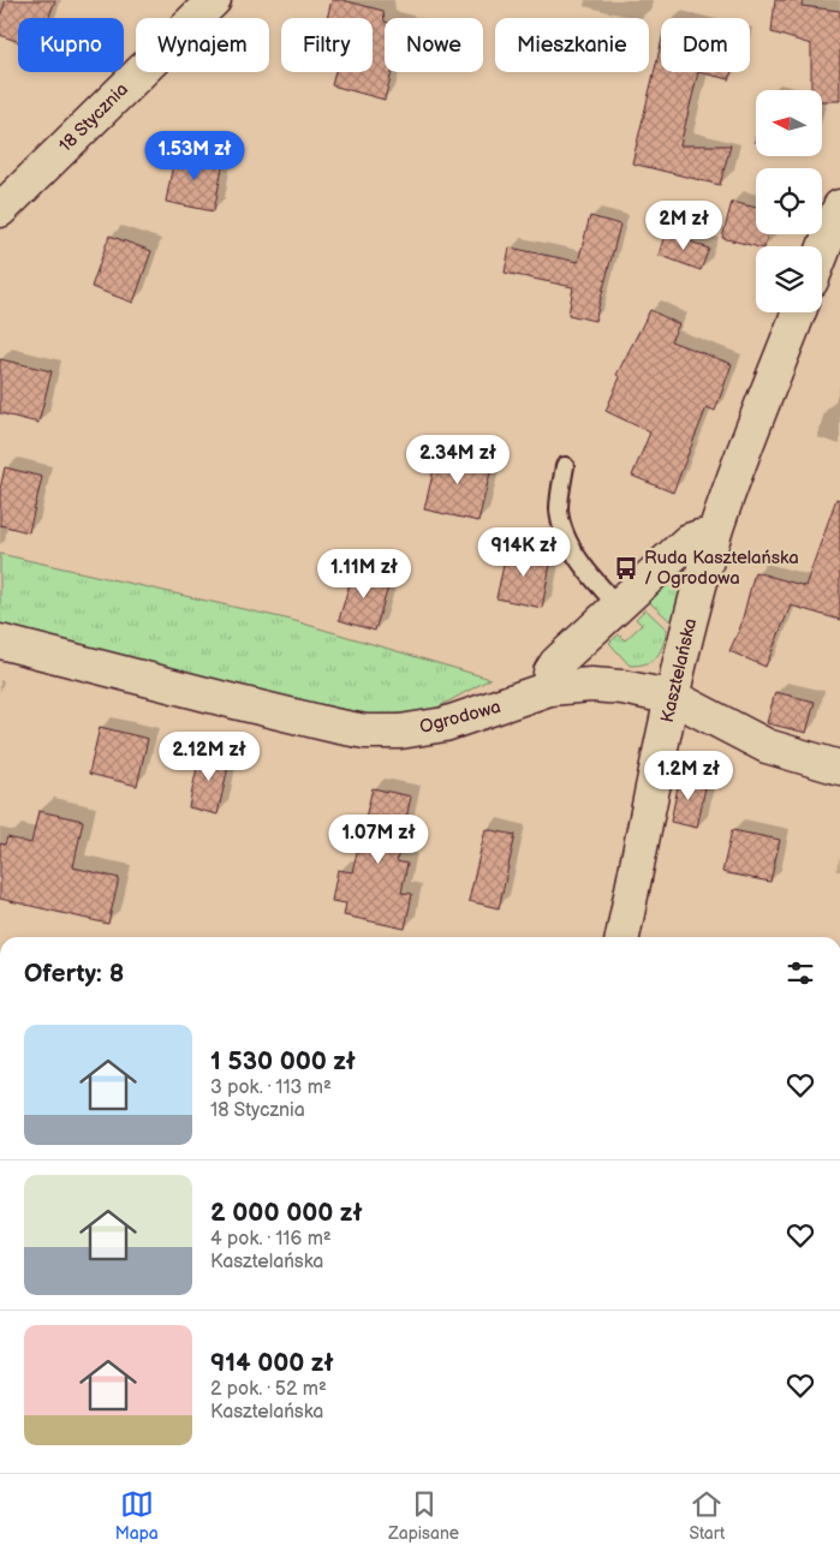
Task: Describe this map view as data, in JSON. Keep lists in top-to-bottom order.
{
  "streets": {
    "street": ["18 Stycznia", "Kasztelańska", "Ogrodowa"]
  },
  "crossings": [
    ["Kasztelańska", "Ogrodowa"]
  ],
  "places": {
    "bus stop": ["Ruda Kasztelańska / Ogrodowa"]
  },
  "north": "left",
  "page": {
    "chip": [
      "Kupno",
      "Wynajem",
      "Filtry",
      "Nowe",
      "Mieszkanie",
      "Dom"
    ],
    "price": [
      "1.53M zł",
      "2M zł",
      "2.34M zł",
      "914K zł",
      "1.11M zł",
      "2.12M zł",
      "1.2M zł",
      "1.07M zł"
    ],
    "heading": "Oferty: 8",
    "list": [
      {
        "name": "1 530 000 zł",
        "note": "3 pok. · 113 m² · 18 Stycznia"
      },
      {
        "name": "2 000 000 zł",
        "note": "4 pok. · 116 m² · Kasztelańska"
      },
      {
        "name": "914 000 zł",
        "note": "2 pok. · 52 m² · Kasztelańska"
      }
    ],
    "tabs": ["Mapa", "Zapisane", "Start"]
  }
}
